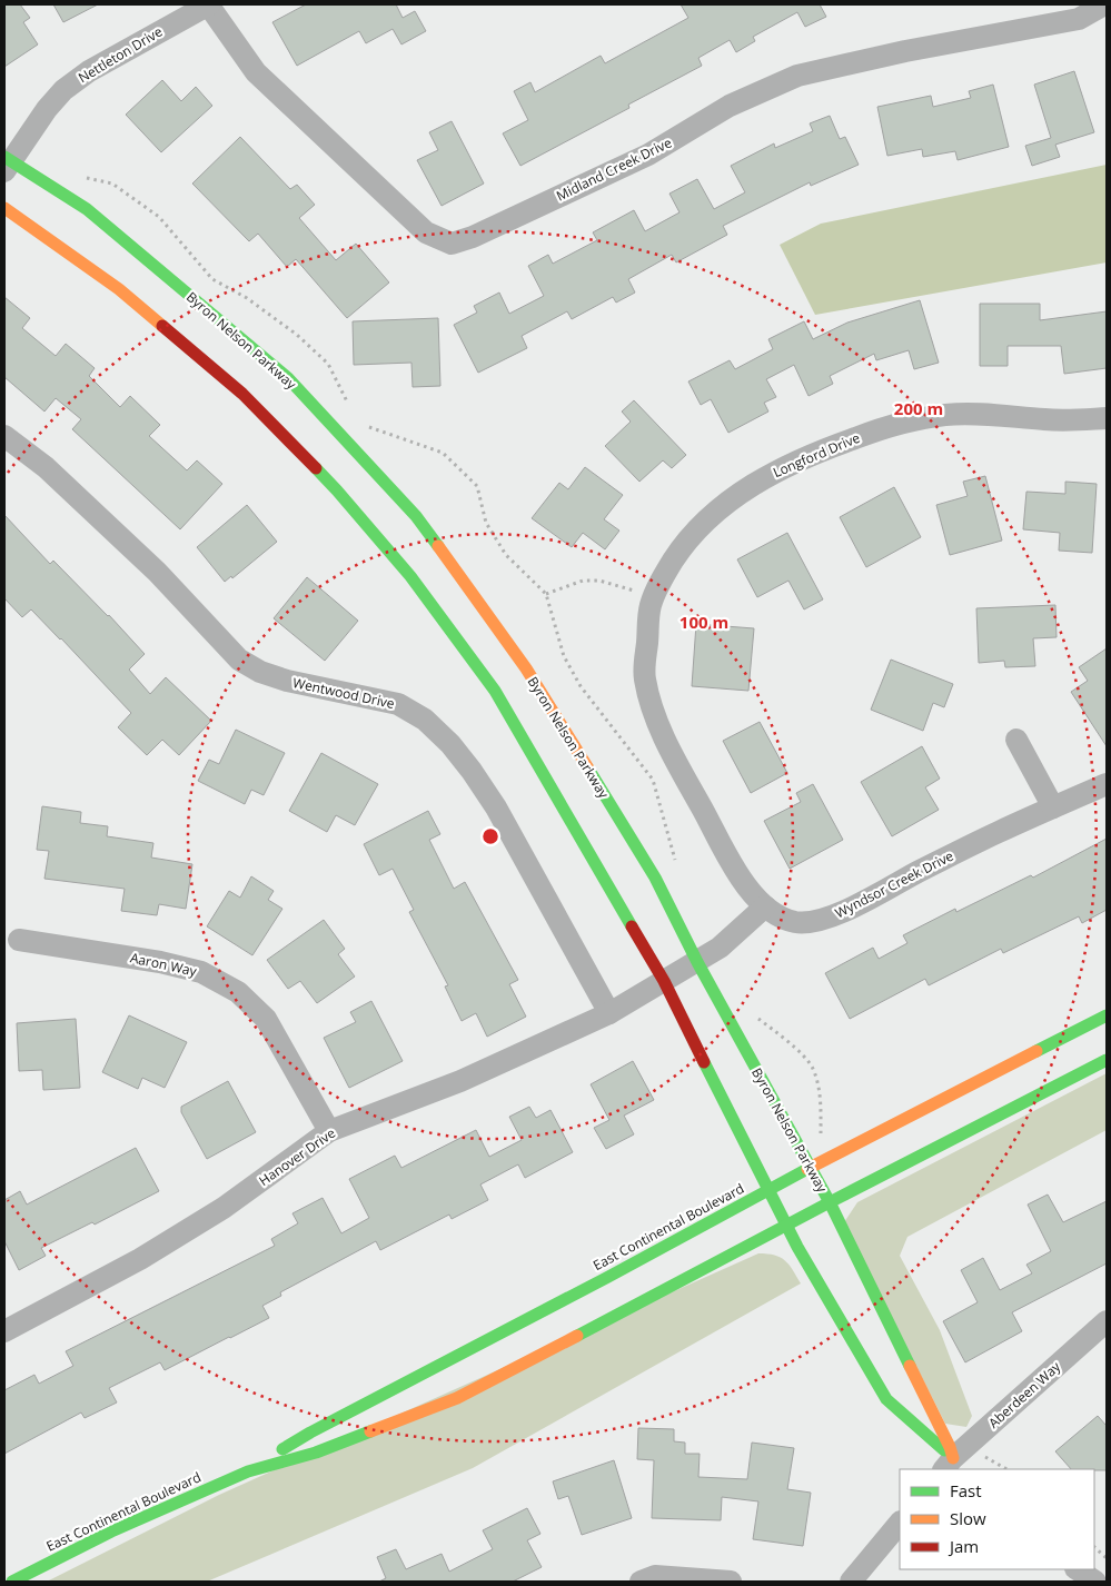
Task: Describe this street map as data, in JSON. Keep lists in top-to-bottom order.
{
  "streets": {
    "street": [
      "Nettleton Drive",
      "Midland Creek Drive",
      "Byron Nelson Parkway",
      "Longford Drive",
      "Wentwood Drive",
      "Wyndsor Creek Drive",
      "Aaron Way",
      "Hanover Drive",
      "East Continental Boulevard",
      "Aberdeen Way"
    ]
  },
  "crossings": [
    ["Nettleton Drive", "Midland Creek Drive"],
    ["Nettleton Drive", "Byron Nelson Parkway"],
    ["Byron Nelson Parkway", "East Continental Boulevard"],
    ["Byron Nelson Parkway", "Aberdeen Way"],
    ["Longford Drive", "Wyndsor Creek Drive"],
    ["Wentwood Drive", "Hanover Drive"],
    ["Aaron Way", "Hanover Drive"]
  ],
  "legend": ["Fast", "Slow", "Jam"],
  "rings": ["200 m", "100 m"]
}
